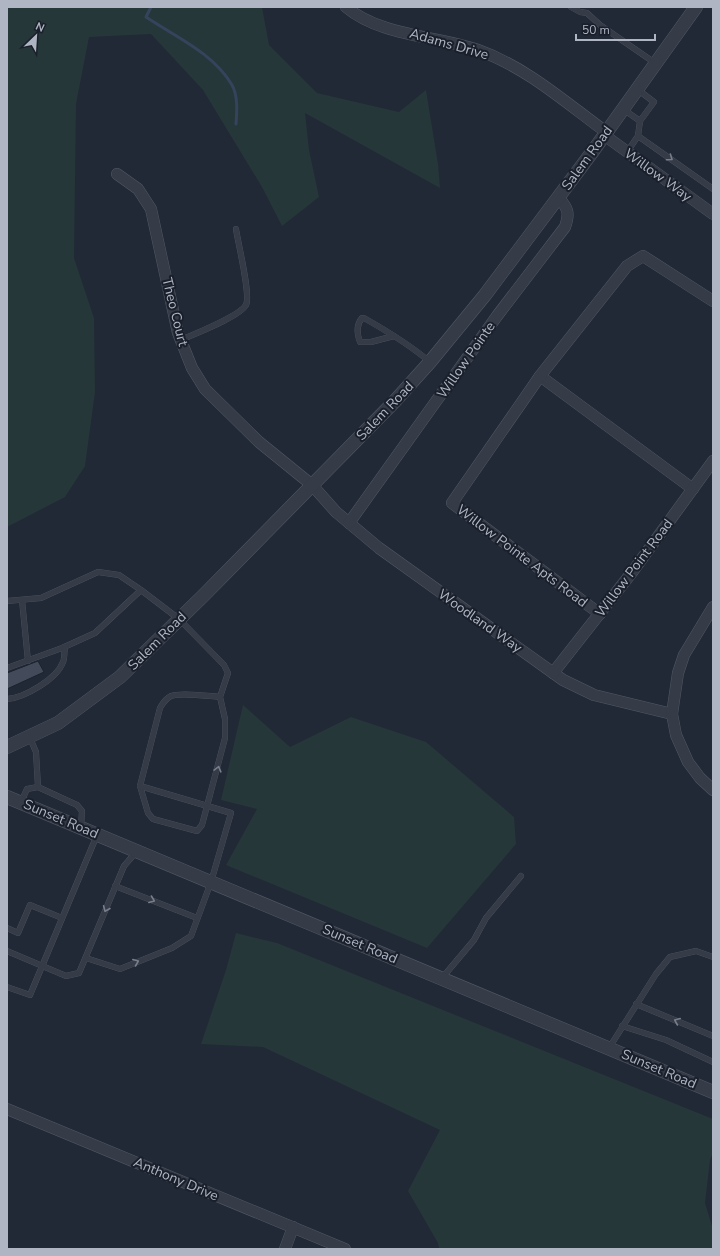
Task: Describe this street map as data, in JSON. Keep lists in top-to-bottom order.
{
  "streets": {
    "street": [
      "Adams Drive",
      "Salem Road",
      "Willow Way",
      "Theo Court",
      "Willow Pointe",
      "Willow Pointe Apts Road",
      "Willow Point Road",
      "Woodland Way",
      "Sunset Road",
      "Anthony Drive"
    ]
  },
  "crossings": [
    ["Adams Drive", "Salem Road"],
    ["Adams Drive", "Willow Way"],
    ["Salem Road", "Willow Way"],
    ["Salem Road", "Theo Court"],
    ["Salem Road", "Willow Pointe"],
    ["Salem Road", "Woodland Way"],
    ["Theo Court", "Woodland Way"],
    ["Willow Pointe", "Woodland Way"],
    ["Willow Pointe Apts Road", "Willow Point Road"],
    ["Willow Point Road", "Woodland Way"]
  ],
  "scale_bar": "50 m",
  "north": "top right"
}
